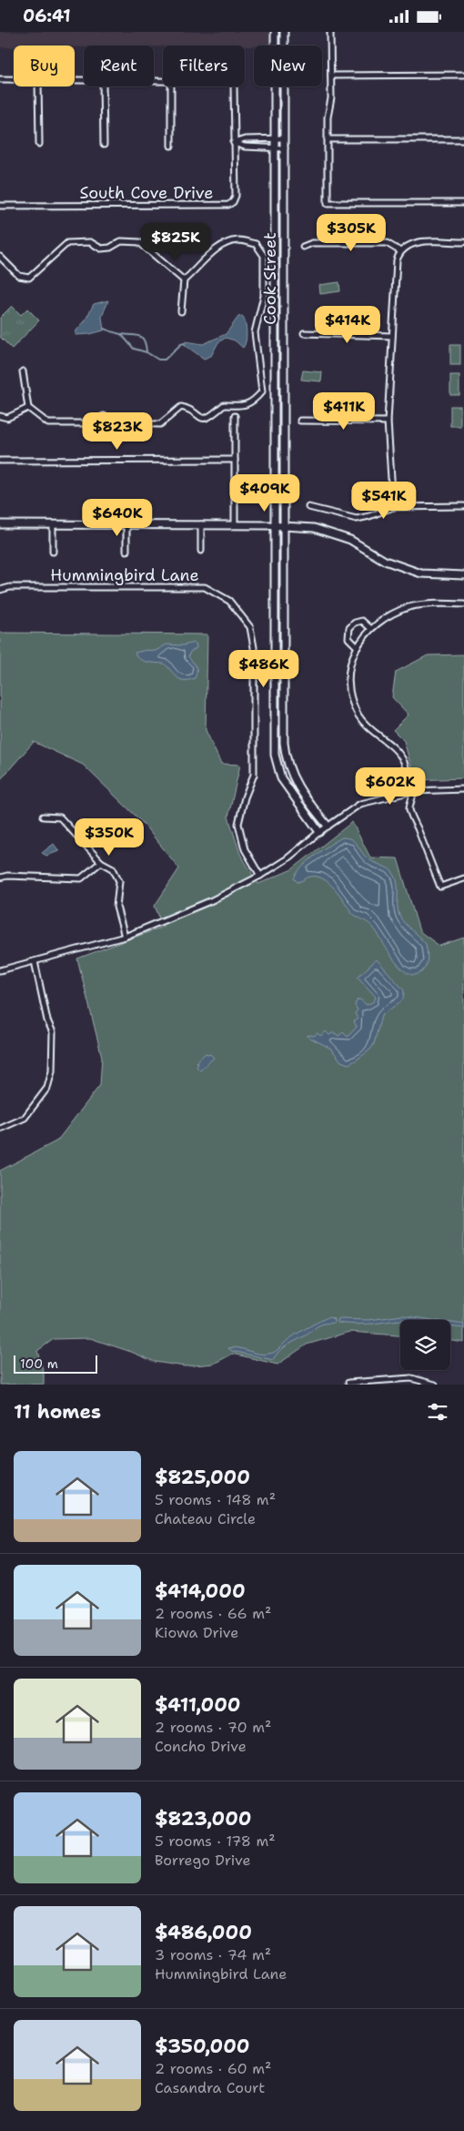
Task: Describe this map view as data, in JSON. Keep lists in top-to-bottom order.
{
  "streets": {
    "street": ["South Cove Drive", "Cook Street", "Hummingbird Lane"]
  },
  "scale_bar": "100 m",
  "page": {
    "status": "06:41",
    "chip": [
      "Buy",
      "Rent",
      "Filters",
      "New"
    ],
    "price": [
      "$305K",
      "$825K",
      "$414K",
      "$411K",
      "$823K",
      "$409K",
      "$541K",
      "$640K",
      "$486K",
      "$602K",
      "$350K"
    ],
    "scale": "100 m",
    "heading": "11 homes",
    "list": [
      {
        "name": "$825,000",
        "note": "5 rooms · 148 m² · Chateau Circle"
      },
      {
        "name": "$414,000",
        "note": "2 rooms · 66 m² · Kiowa Drive"
      },
      {
        "name": "$411,000",
        "note": "2 rooms · 70 m² · Concho Drive"
      },
      {
        "name": "$823,000",
        "note": "5 rooms · 178 m² · Borrego Drive"
      },
      {
        "name": "$486,000",
        "note": "3 rooms · 74 m² · Hummingbird Lane"
      },
      {
        "name": "$350,000",
        "note": "2 rooms · 60 m² · Casandra Court"
      }
    ]
  }
}
